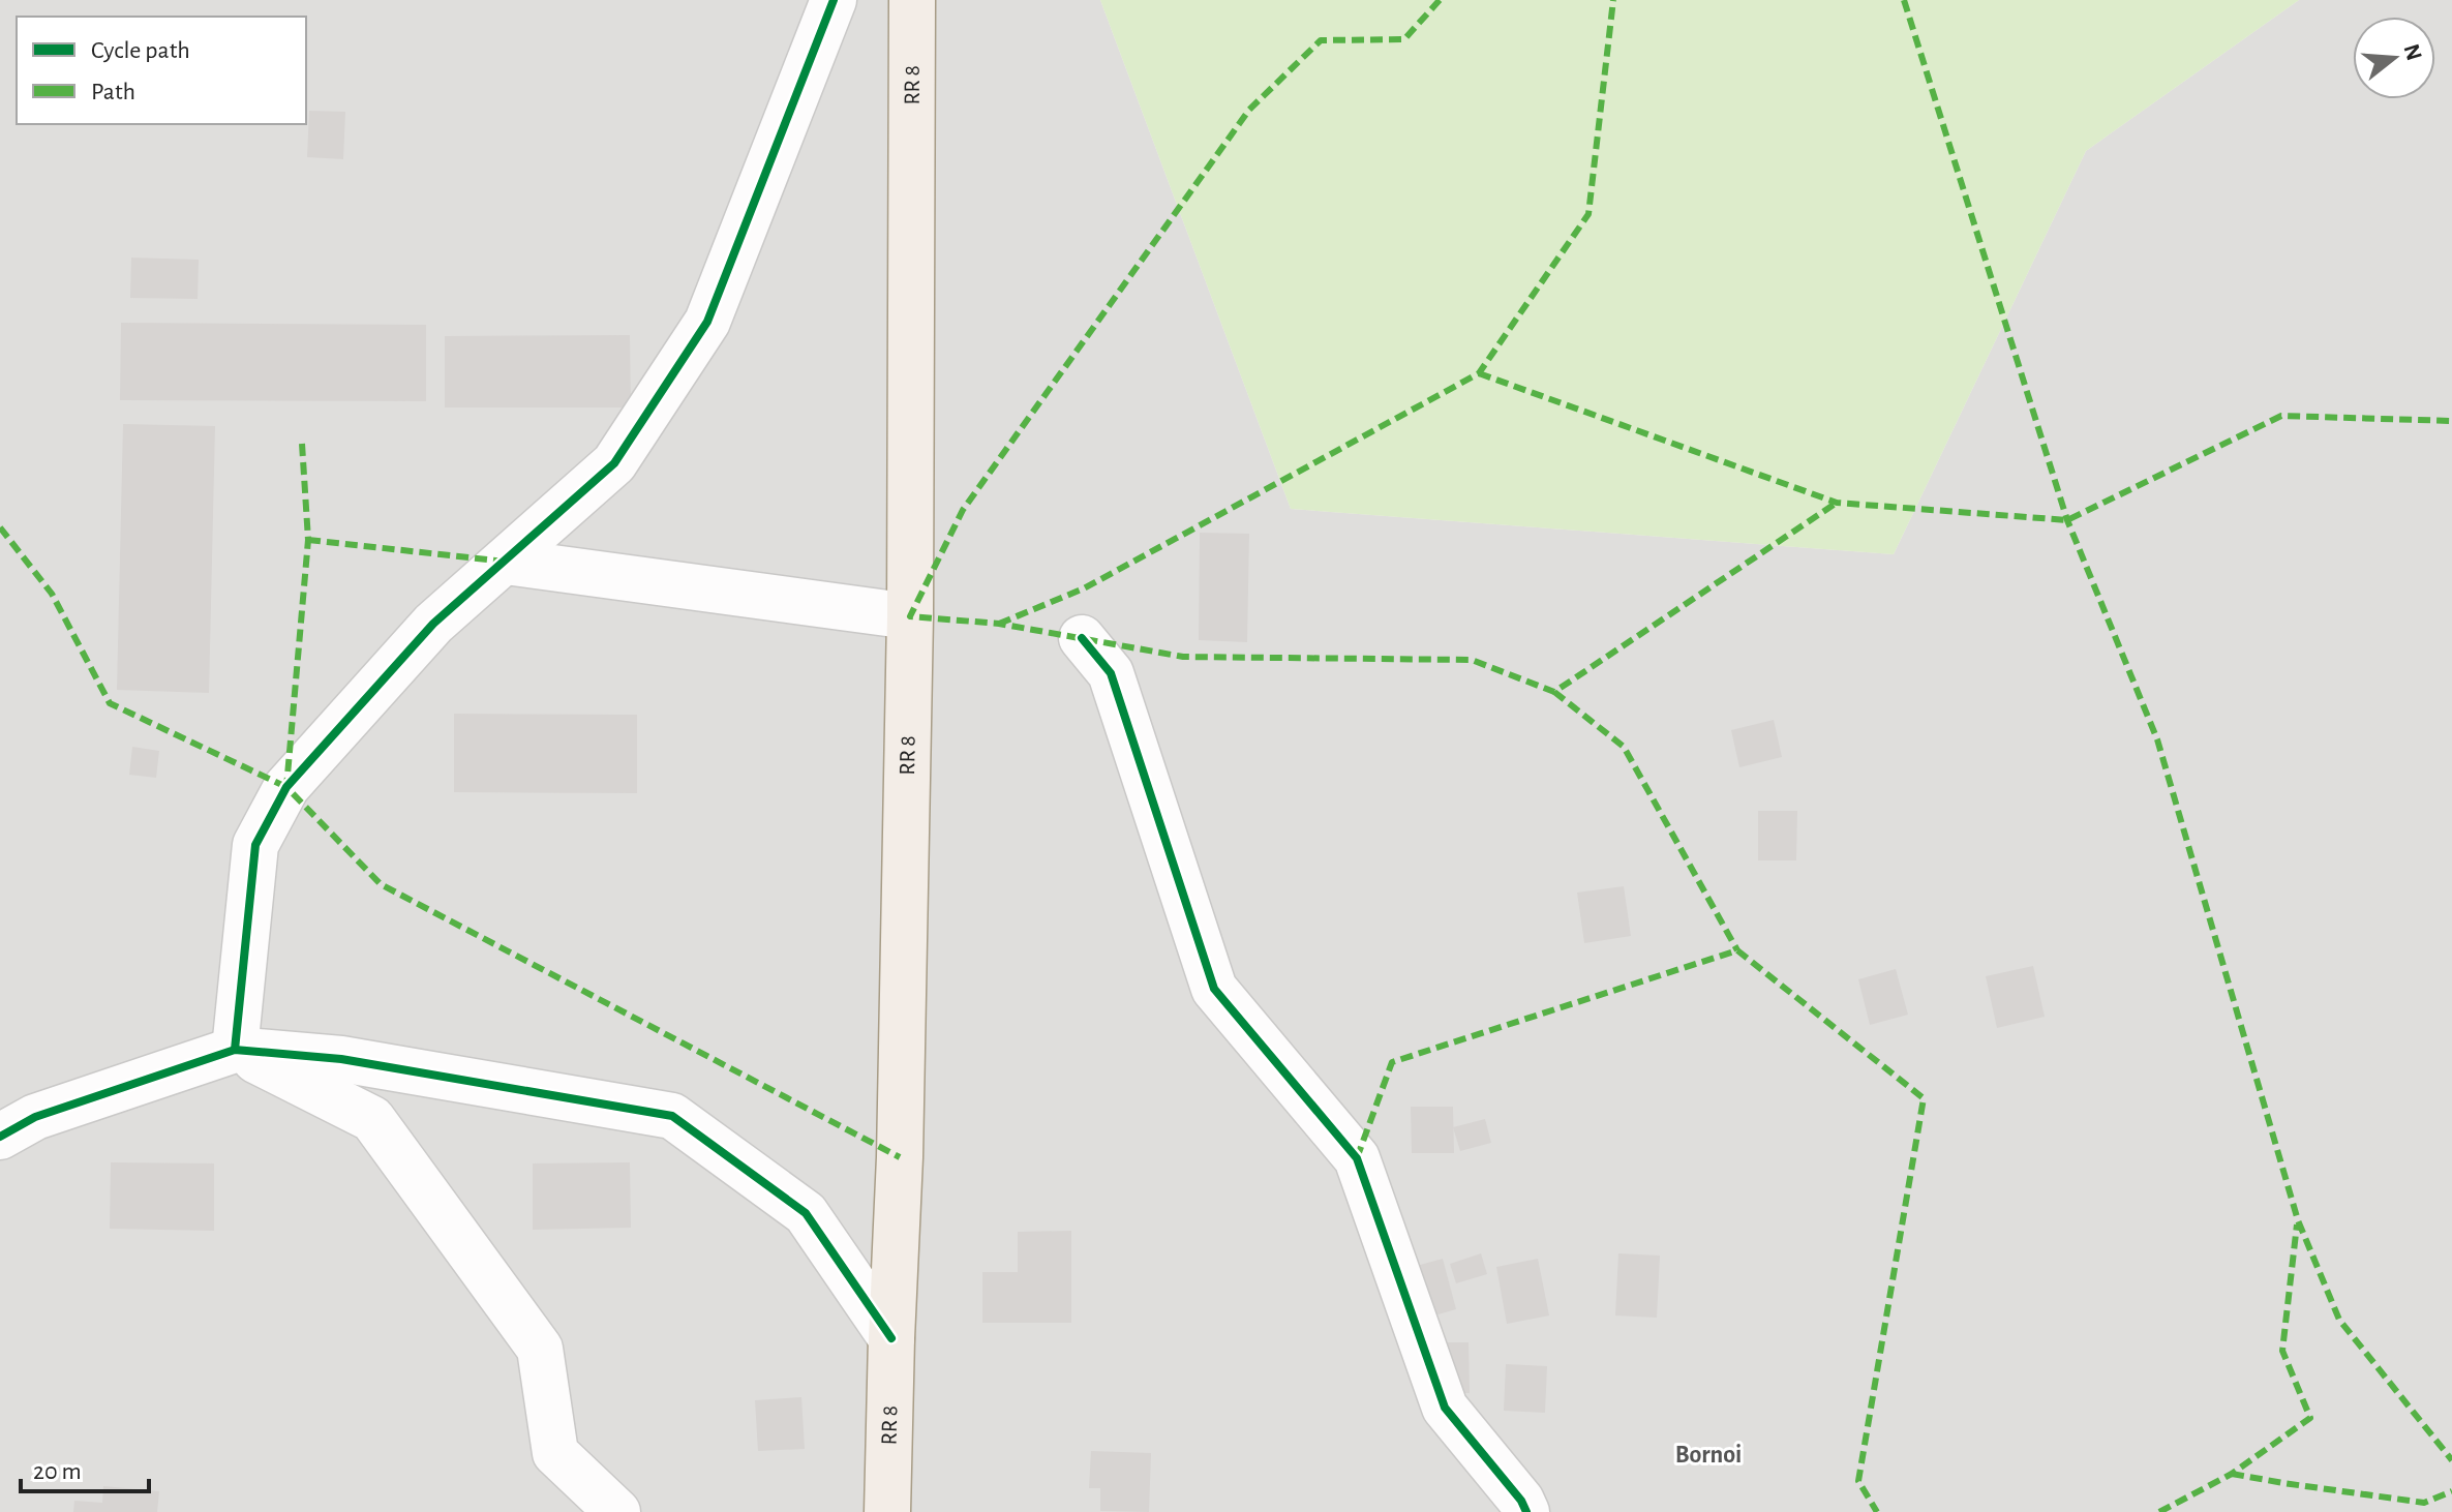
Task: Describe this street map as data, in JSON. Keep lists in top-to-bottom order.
{
  "streets": {
    "main road": ["RR 8"]
  },
  "districts": ["Bornoi"],
  "legend": ["Cycle path", "Path"],
  "scale_bar": "20 m",
  "north": "right"
}
